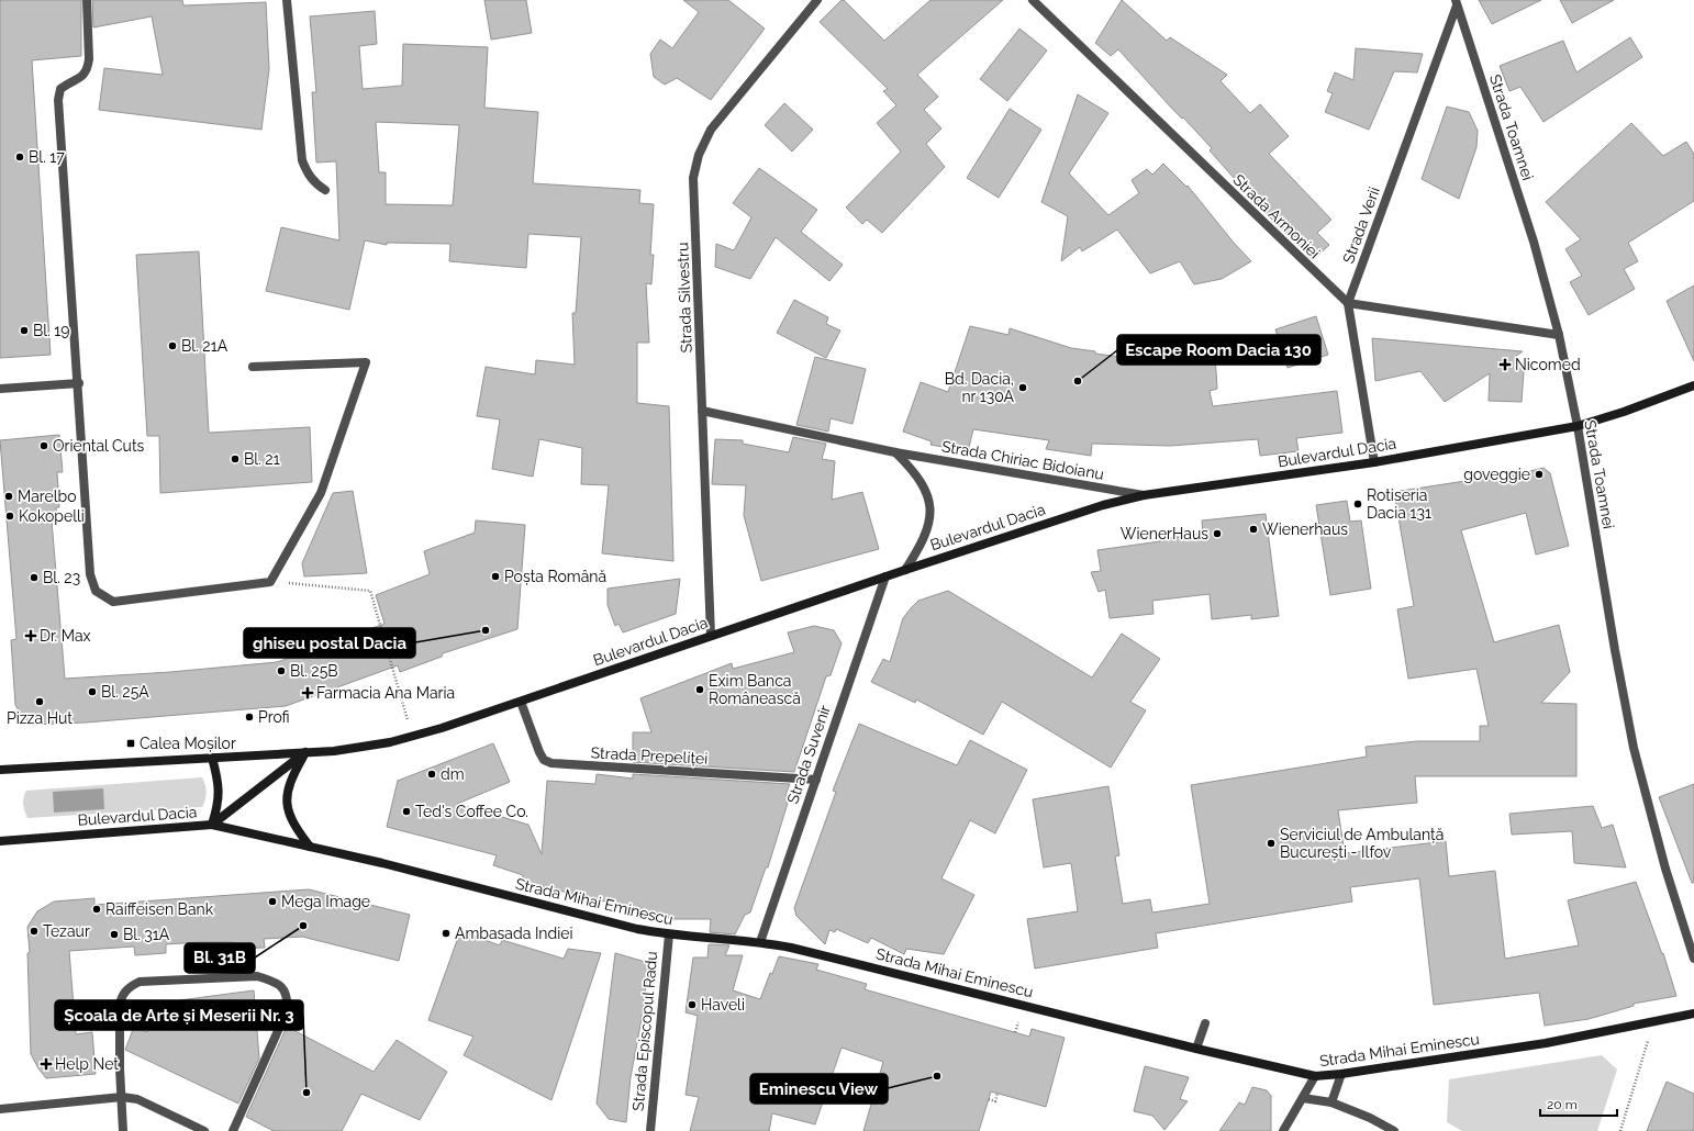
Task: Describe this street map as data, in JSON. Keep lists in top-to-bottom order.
{
  "streets": {
    "main road": ["Bulevardul Dacia", "Strada Mihai Eminescu"],
    "street": [
      "Strada Toamnei",
      "Strada Armoniei",
      "Strada Verii",
      "Strada Silvestru",
      "Strada Chiriac Bidoianu",
      "Strada Suvenir",
      "Strada Prepeliței",
      "Strada Episcopul Radu"
    ]
  },
  "crossings": [
    ["Strada Toamnei", "Strada Verii"],
    ["Strada Toamnei", "Bulevardul Dacia"],
    ["Strada Armoniei", "Strada Verii"],
    ["Strada Verii", "Bulevardul Dacia"],
    ["Strada Silvestru", "Bulevardul Dacia"],
    ["Strada Silvestru", "Strada Chiriac Bidoianu"],
    ["Bulevardul Dacia", "Strada Chiriac Bidoianu"],
    ["Bulevardul Dacia", "Strada Suvenir"],
    ["Bulevardul Dacia", "Strada Prepeliței"],
    ["Bulevardul Dacia", "Strada Mihai Eminescu"],
    ["Strada Suvenir", "Strada Prepeliței"],
    ["Strada Suvenir", "Strada Mihai Eminescu"],
    ["Strada Mihai Eminescu", "Strada Episcopul Radu"]
  ],
  "places": {
    "other": [
      "Bl. 17",
      "Bl. 19",
      "Bl. 21A",
      "Escape Room Dacia 130",
      "Bd. Dacia, nr 130A",
      "Oriental Cuts",
      "Bl. 21",
      "goveggie",
      "Marelbo",
      "Rotiseria Dacia 131",
      "Kokopelli",
      "Wienerhaus",
      "WienerHaus",
      "Poșta Română",
      "Bl. 23",
      "ghiseu postal Dacia",
      "Bl. 25B",
      "Exim Banca Românească",
      "Bl. 25A",
      "Pizza Hut",
      "Profi",
      "dm",
      "Ted's Coffee Co.",
      "Serviciul de Ambulanță București - Ilfov",
      "Mega Image",
      "Raiffeisen Bank",
      "Bl. 31B",
      "Tezaur",
      "Ambasada Indiei",
      "Bl. 31A",
      "Haveli",
      "Eminescu View",
      "Școala de Arte și Meserii Nr. 3"
    ],
    "health": [
      "Nicomed",
      "Dr. Max",
      "Farmacia Ana Maria",
      "Help Net"
    ],
    "transit": ["Calea Moșilor"]
  },
  "scale_bar": "20 m"
}
